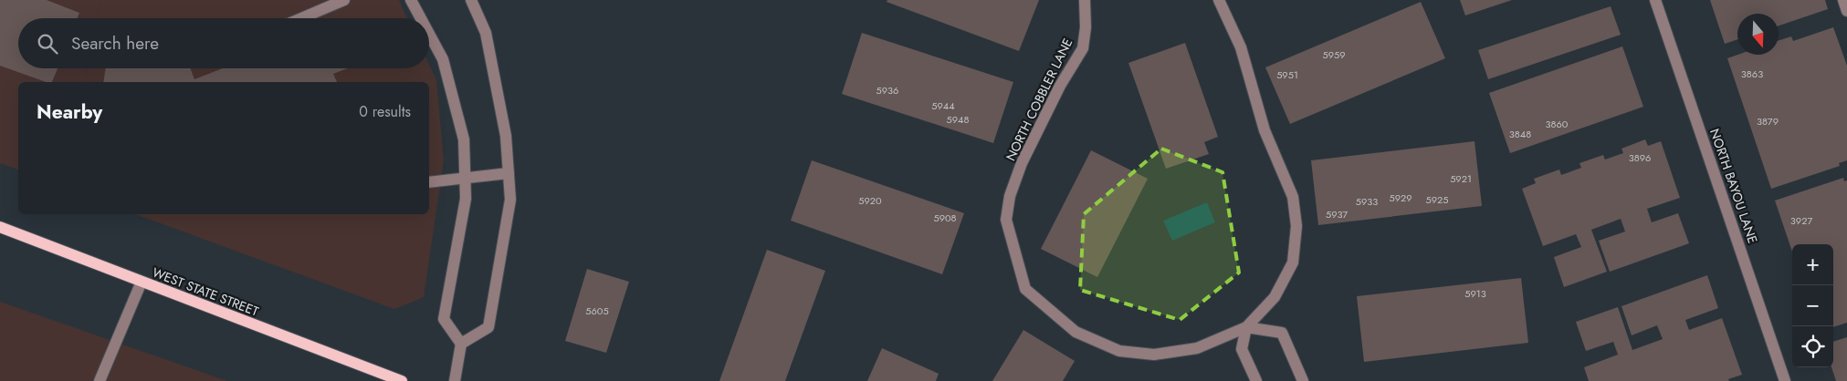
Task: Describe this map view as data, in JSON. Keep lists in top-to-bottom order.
{
  "streets": {
    "main road": ["WEST STATE STREET"],
    "street": ["NORTH COBBLER LANE", "NORTH BAYOU LANE"]
  },
  "house_numbers": [
    "5959",
    "3863",
    "5951",
    "5936",
    "5944",
    "5948",
    "3879",
    "3860",
    "3848",
    "3896",
    "5921",
    "5929",
    "5925",
    "5920",
    "5933",
    "5937",
    "5908",
    "3927",
    "5913",
    "5605"
  ],
  "north": "bottom",
  "page": {
    "search": "Search here",
    "heading": ["Nearby", "0 results"],
    "map_buttons": ["+", "−"]
  }
}
